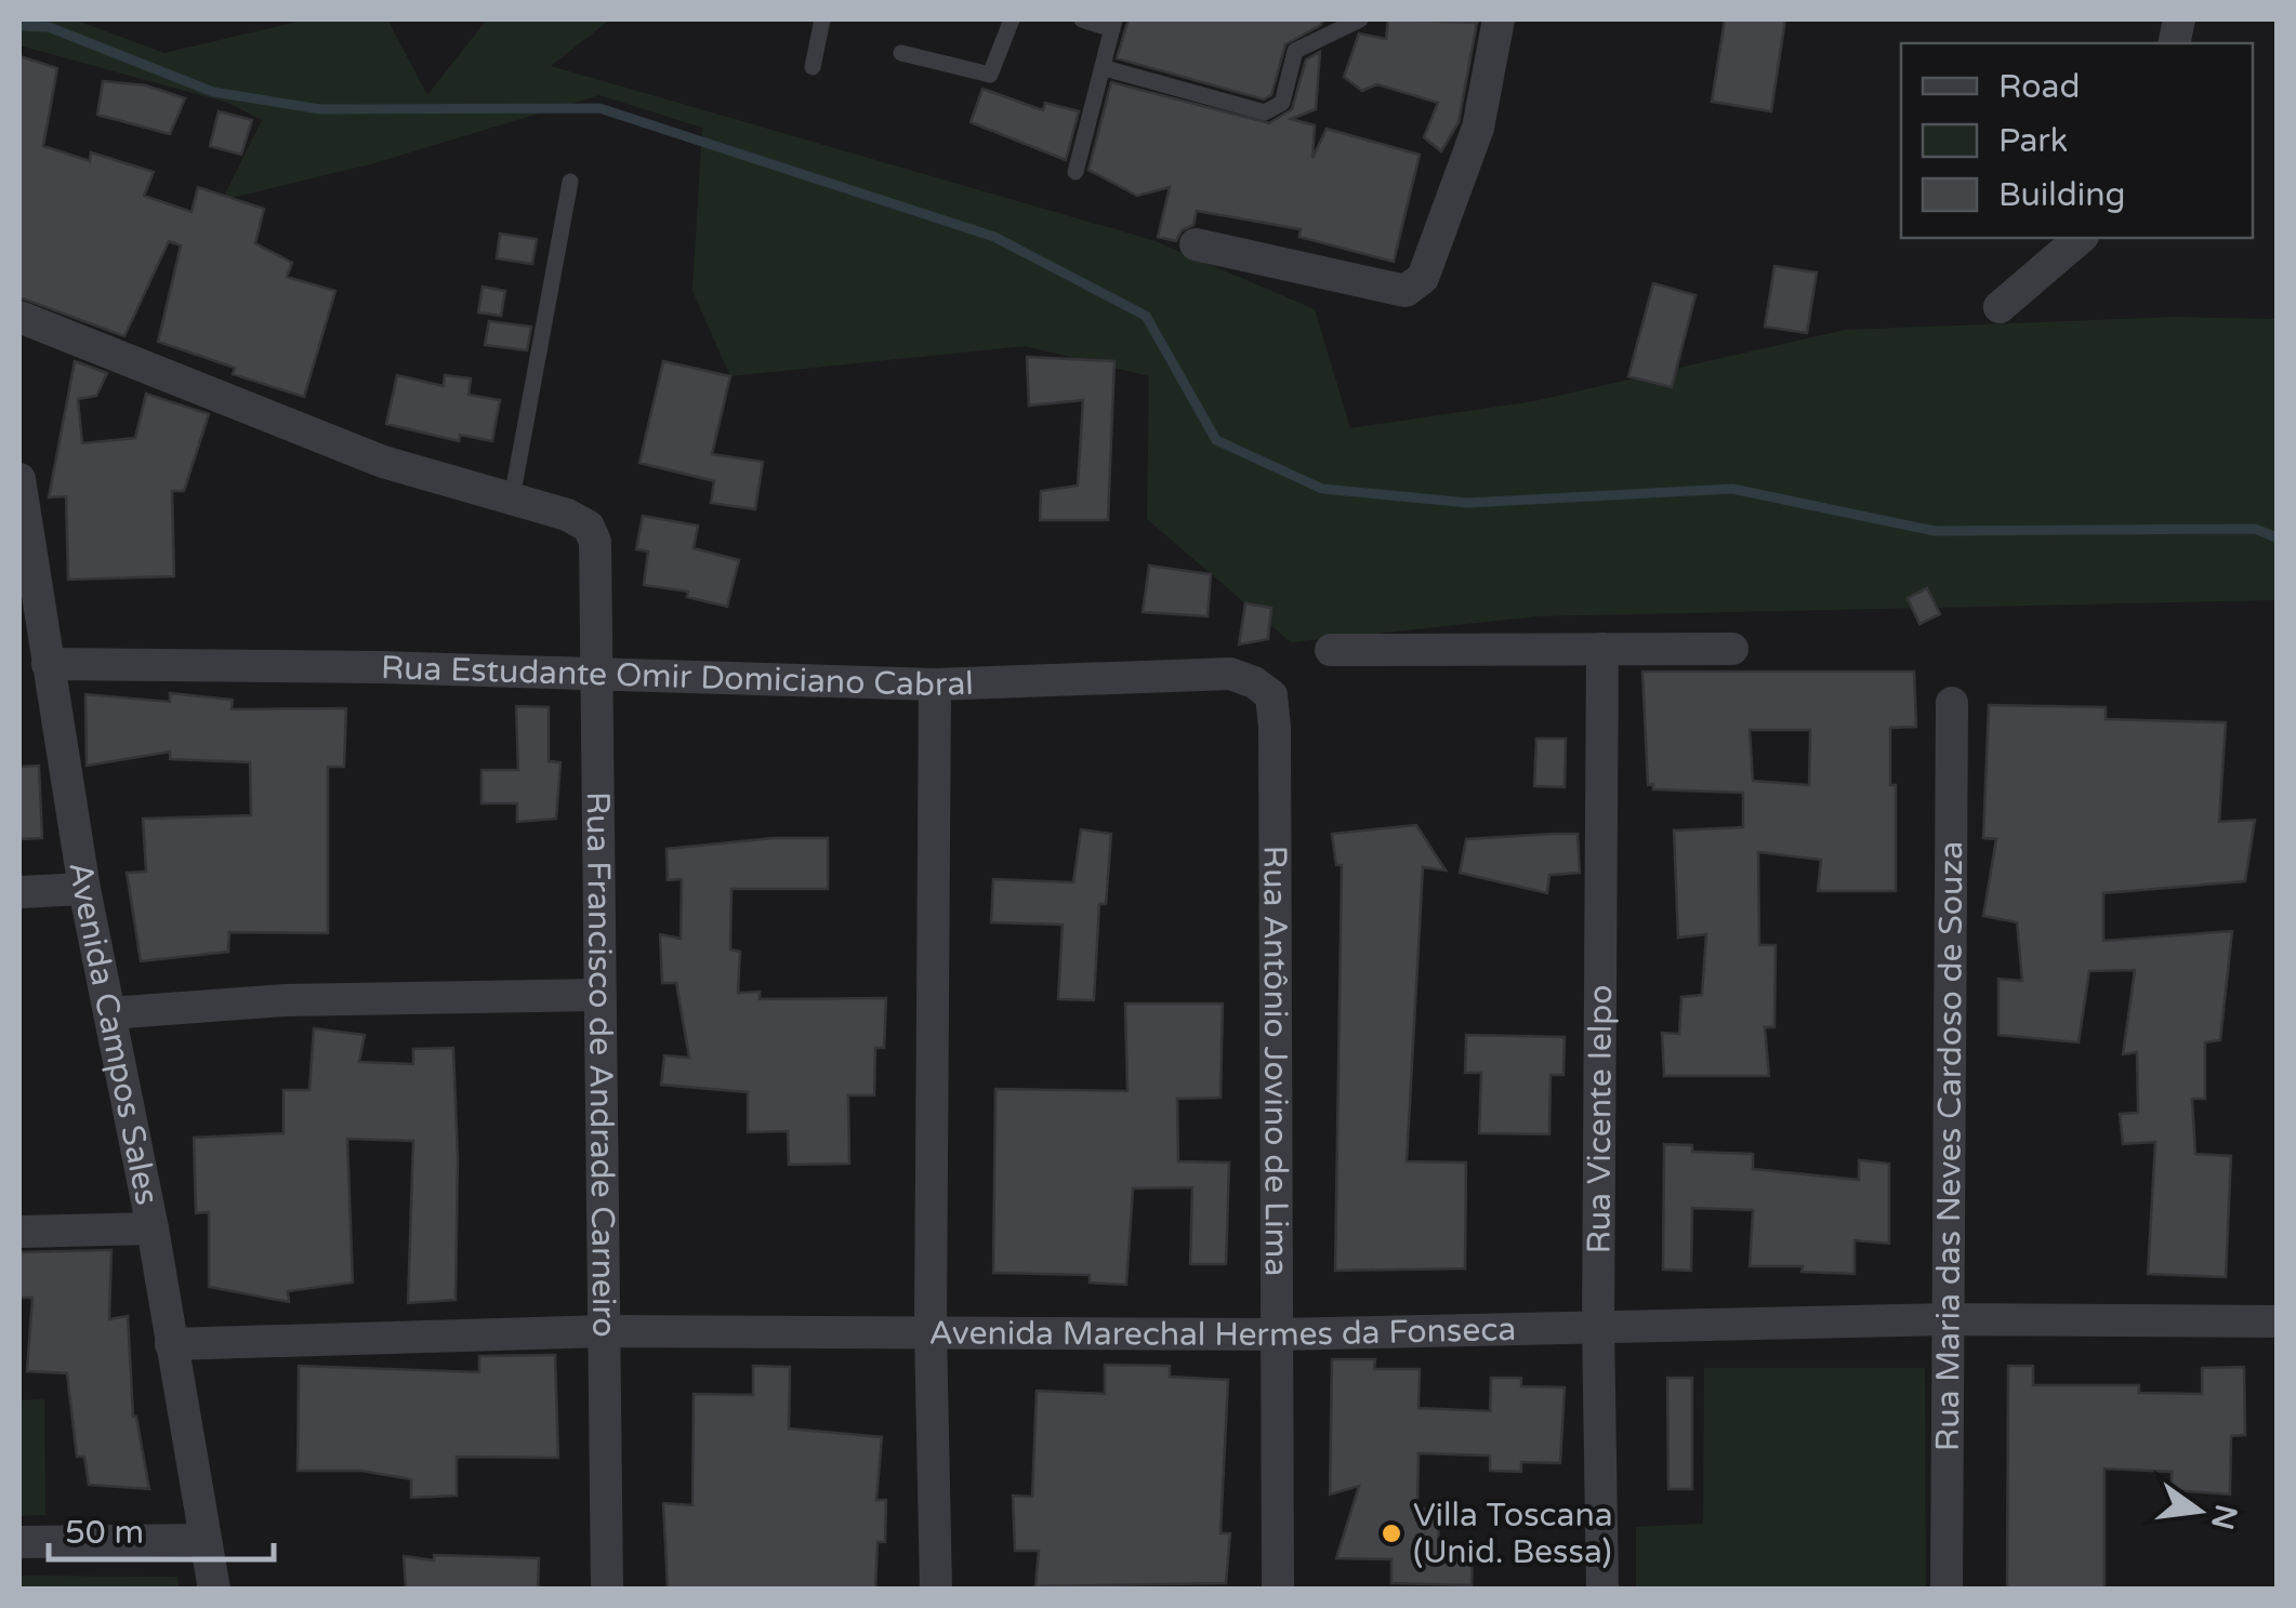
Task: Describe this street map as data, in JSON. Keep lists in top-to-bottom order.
{
  "streets": {
    "street": [
      "Rua Estudante Omir Domiciano Cabral",
      "Avenida Campos Sales",
      "Rua Antônio Jovino de Lima",
      "Rua Francisco de Andrade Carneiro",
      "Rua Vicente Ielpo",
      "Rua Maria das Neves Cardoso de Souza",
      "Avenida Marechal Hermes da Fonseca"
    ]
  },
  "crossings": [
    ["Rua Estudante Omir Domiciano Cabral", "Avenida Campos Sales"],
    ["Rua Estudante Omir Domiciano Cabral", "Rua Antônio Jovino de Lima"],
    ["Rua Estudante Omir Domiciano Cabral", "Rua Francisco de Andrade Carneiro"],
    ["Avenida Campos Sales", "Avenida Marechal Hermes da Fonseca"],
    ["Rua Antônio Jovino de Lima", "Avenida Marechal Hermes da Fonseca"],
    ["Rua Francisco de Andrade Carneiro", "Avenida Marechal Hermes da Fonseca"],
    ["Rua Vicente Ielpo", "Avenida Marechal Hermes da Fonseca"],
    ["Rua Maria das Neves Cardoso de Souza", "Avenida Marechal Hermes da Fonseca"]
  ],
  "places": ["Villa Toscana (Unid. Bessa)"],
  "legend": ["Road", "Park", "Building"],
  "scale_bar": "50 m",
  "north": "right"
}
